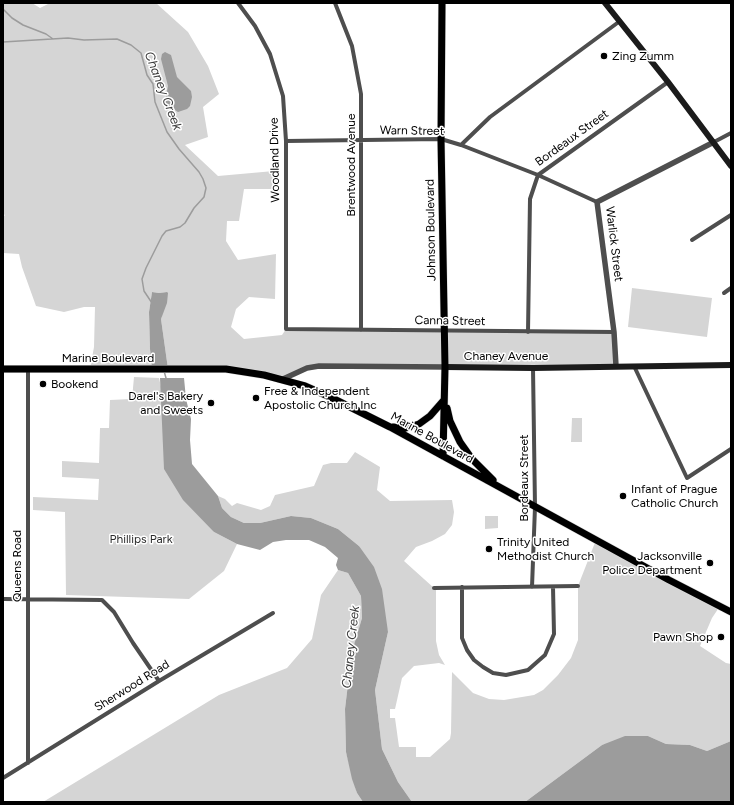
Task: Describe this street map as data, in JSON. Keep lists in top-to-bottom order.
{
  "streets": {
    "main road": ["Johnson Boulevard", "Chaney Avenue", "Marine Boulevard"],
    "street": [
      "Warn Street",
      "Bordeaux Street",
      "Woodland Drive",
      "Brentwood Avenue",
      "Warlick Street",
      "Canna Street",
      "Queens Road",
      "Sherwood Road"
    ]
  },
  "crossings": [
    ["Warn Street", "Bordeaux Street"],
    ["Warn Street", "Woodland Drive"],
    ["Warn Street", "Brentwood Avenue"],
    ["Warn Street", "Johnson Boulevard"],
    ["Warn Street", "Warlick Street"],
    ["Bordeaux Street", "Canna Street"],
    ["Bordeaux Street", "Chaney Avenue"],
    ["Bordeaux Street", "Marine Boulevard"],
    ["Woodland Drive", "Canna Street"],
    ["Brentwood Avenue", "Canna Street"],
    ["Johnson Boulevard", "Canna Street"],
    ["Johnson Boulevard", "Chaney Avenue"],
    ["Johnson Boulevard", "Marine Boulevard"],
    ["Warlick Street", "Canna Street"],
    ["Warlick Street", "Chaney Avenue"],
    ["Chaney Avenue", "Marine Boulevard"],
    ["Marine Boulevard", "Queens Road"],
    ["Queens Road", "Sherwood Road"]
  ],
  "water": ["Chaney Creek"],
  "parks": ["Phillips Park"],
  "places": [
    "Zing Zumm",
    "Bookend",
    "Free & Independent Apostolic Church Inc",
    "Darel's Bakery and Sweets",
    "Infant of Prague Catholic Church",
    "Trinity United Methodist Church",
    "Jacksonville Police Department",
    "Pawn Shop"
  ]
}
